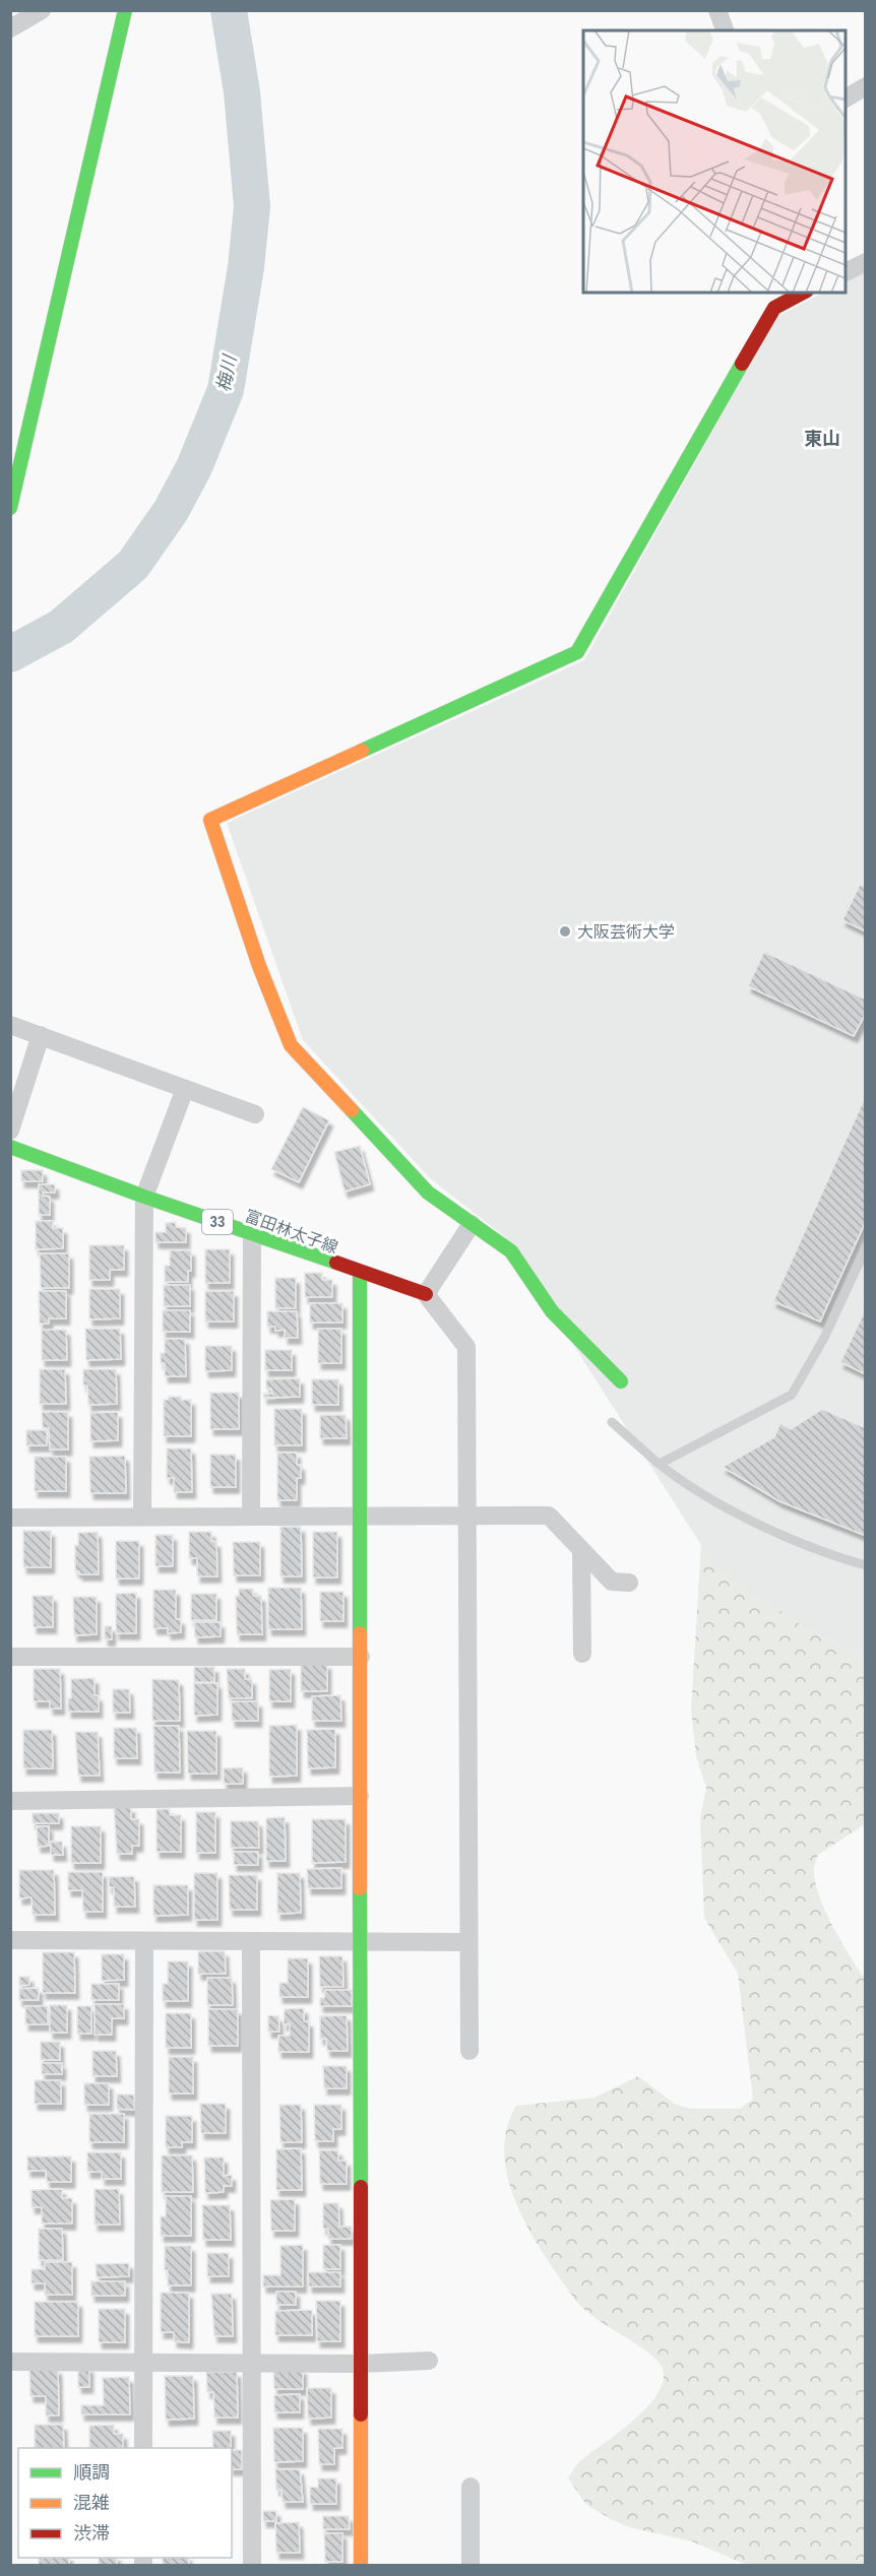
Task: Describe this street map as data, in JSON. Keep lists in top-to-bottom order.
{
  "streets": {
    "street": ["33", "富田林太子線"]
  },
  "districts": ["東山"],
  "water": ["梅川"],
  "places": ["大阪芸術大学"],
  "legend": ["順調", "混雑", "渋滞"]
}
